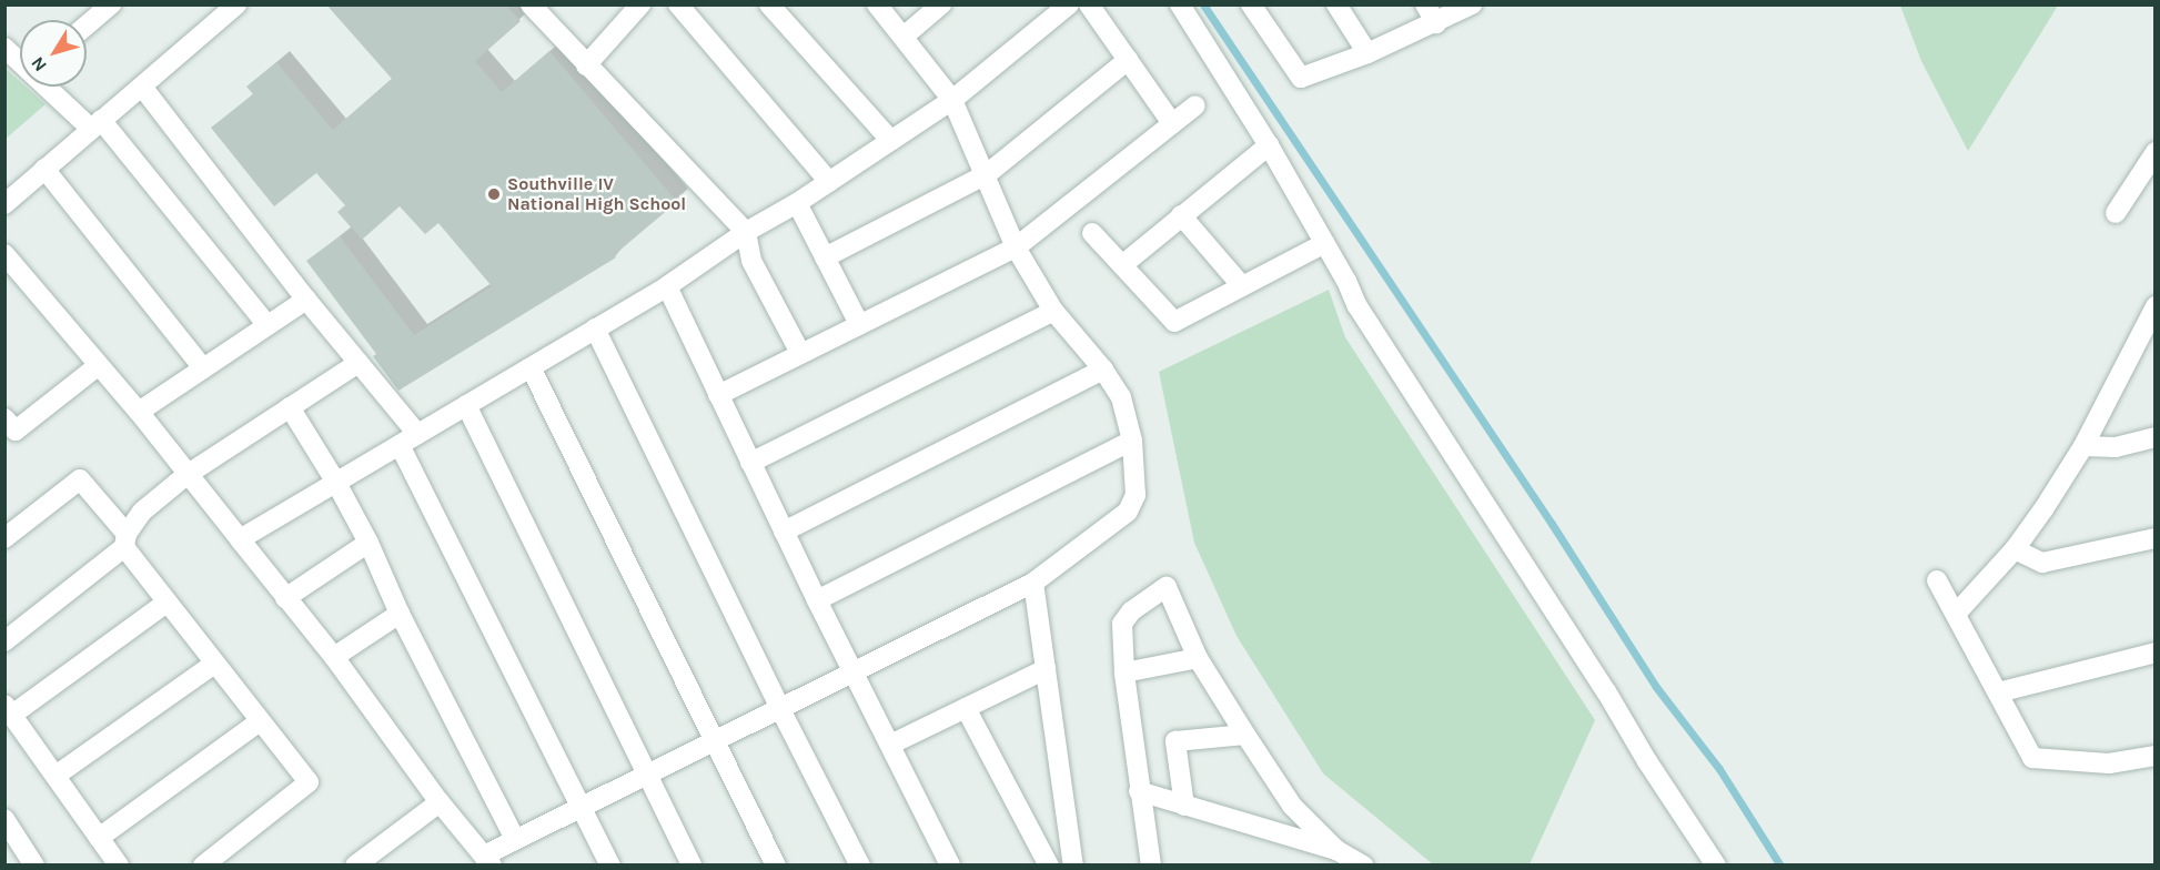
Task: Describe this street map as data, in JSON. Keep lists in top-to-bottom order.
{
  "places": ["Southville IV National High School"],
  "north": "bottom left"
}
